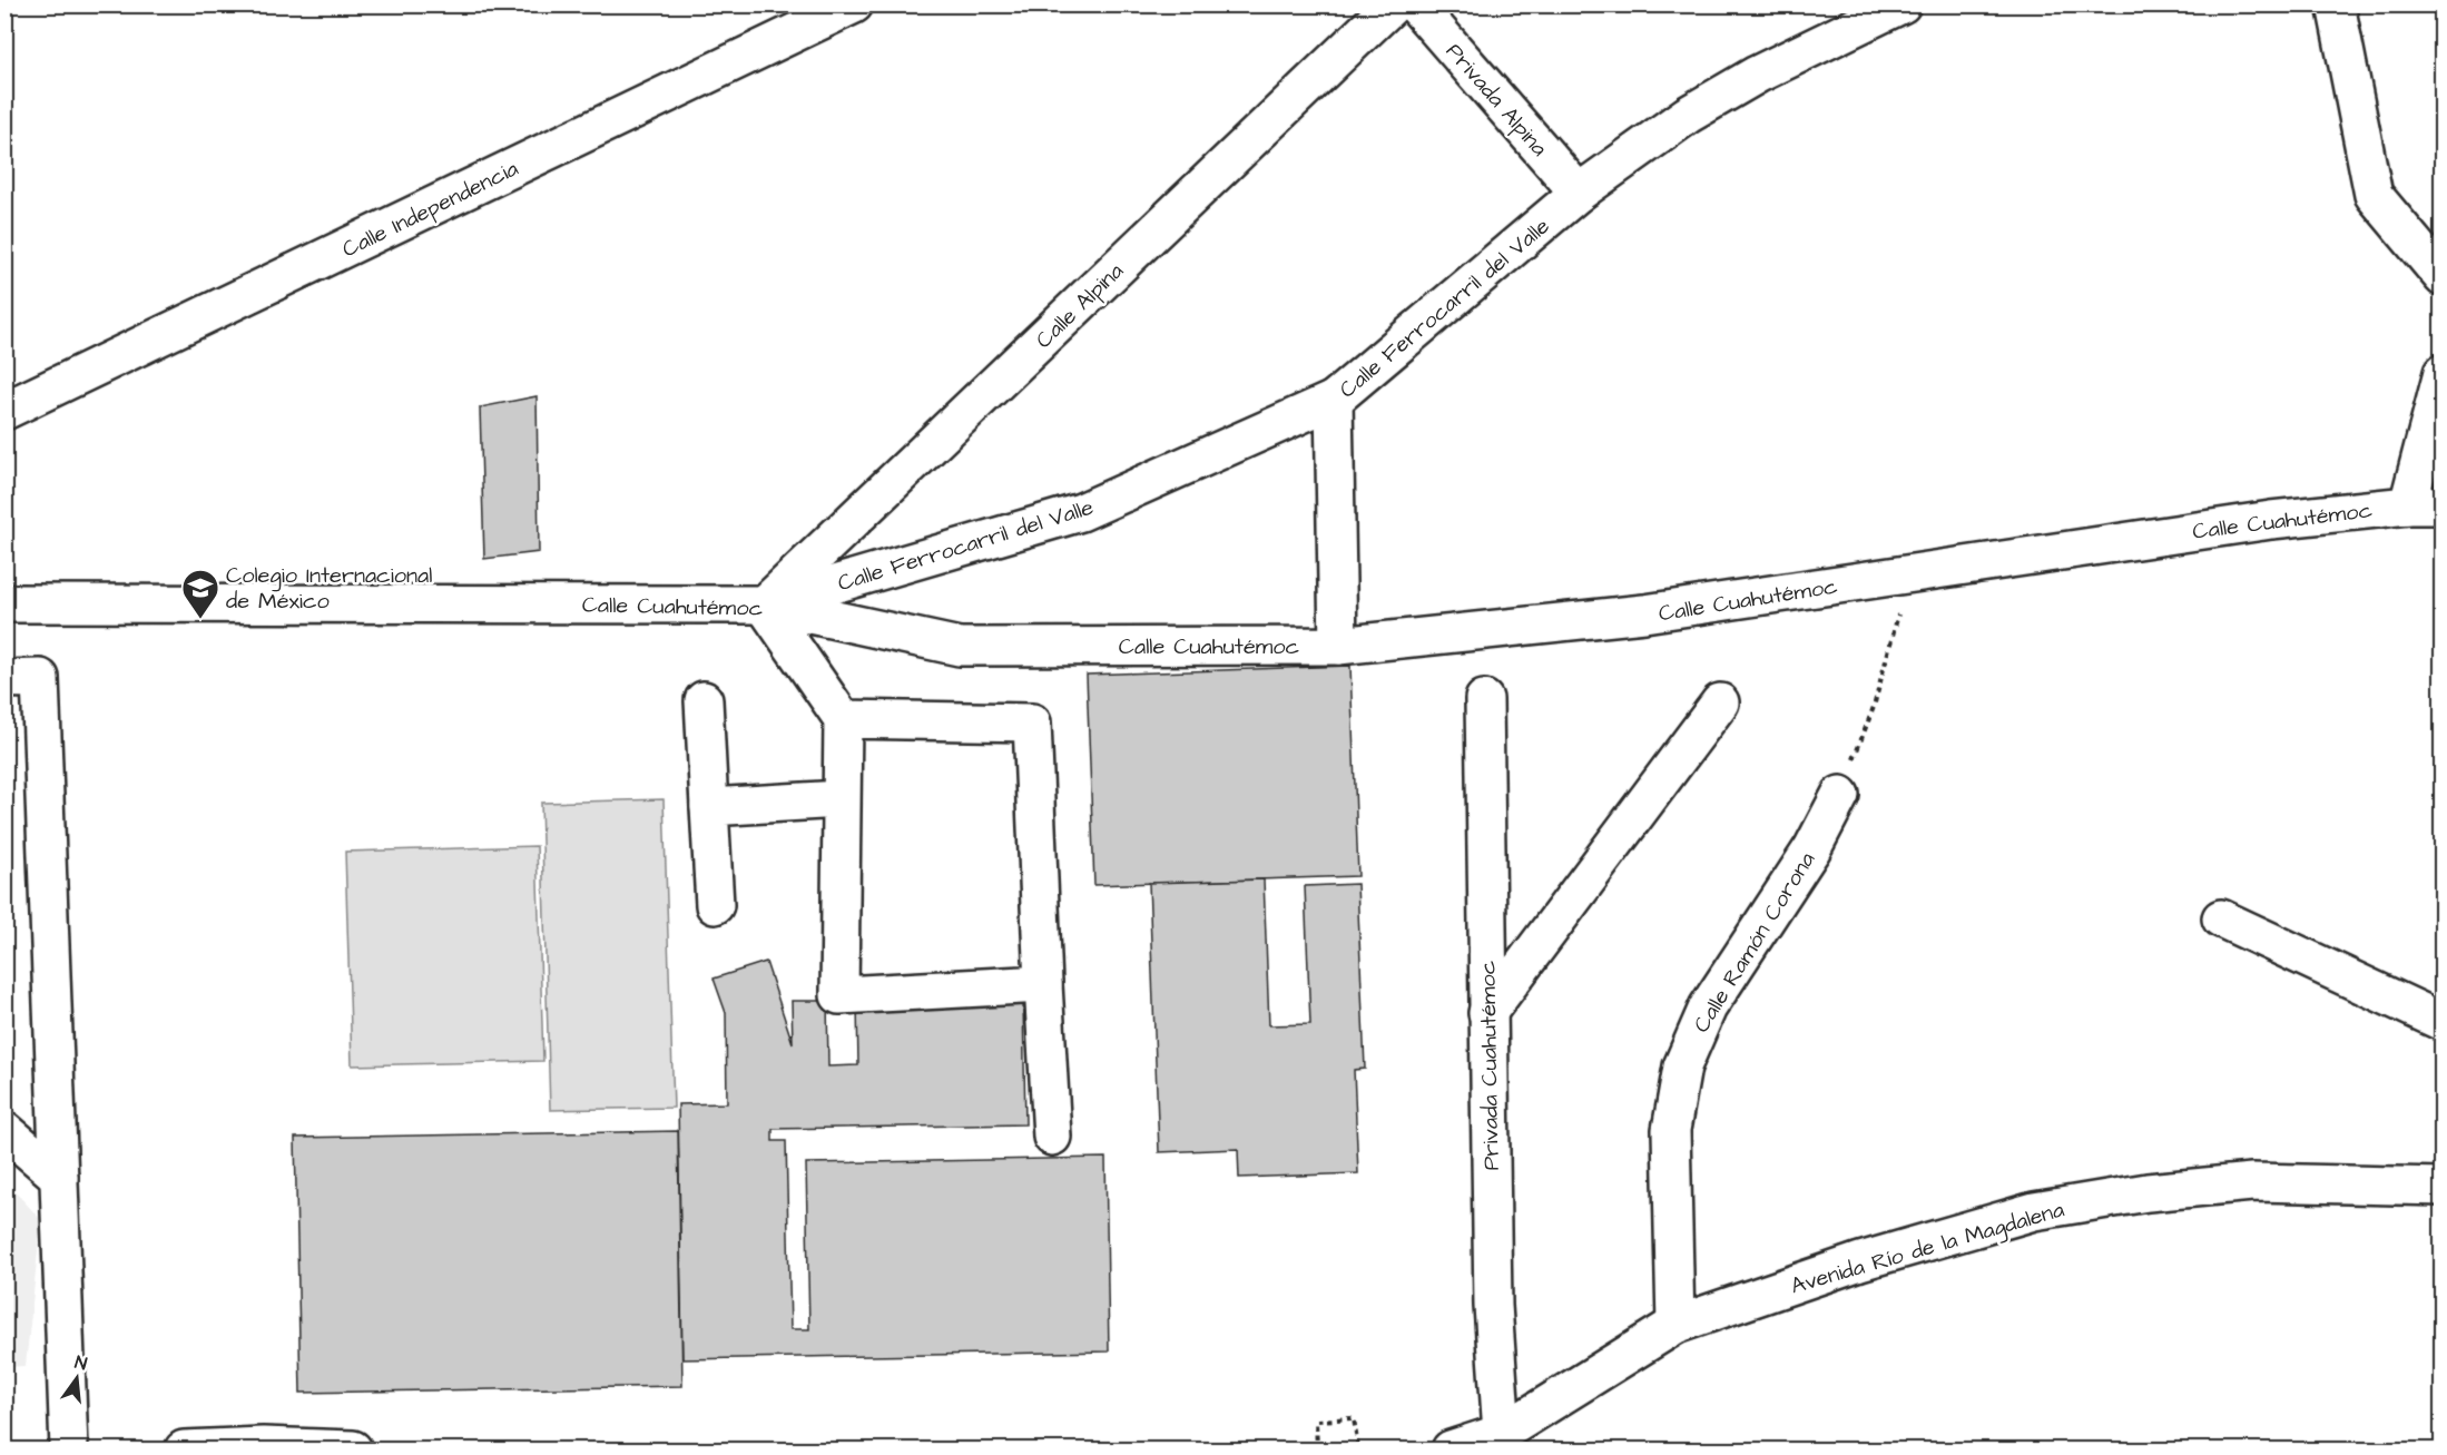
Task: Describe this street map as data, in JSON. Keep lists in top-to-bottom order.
{
  "streets": {
    "street": [
      "Privada Alpina",
      "Calle Independencia",
      "Calle Alpina",
      "Calle Ferrocarril del Valle",
      "Calle Cuahutémoc",
      "Calle Ramón Corona",
      "Privada Cuahutémoc",
      "Avenida Río de la Magdalena"
    ]
  },
  "crossings": [
    ["Privada Alpina", "Calle Ferrocarril del Valle"],
    ["Calle Alpina", "Calle Ferrocarril del Valle"],
    ["Calle Alpina", "Calle Cuahutémoc"],
    ["Calle Ferrocarril del Valle", "Calle Cuahutémoc"],
    ["Calle Ramón Corona", "Avenida Río de la Magdalena"],
    ["Privada Cuahutémoc", "Avenida Río de la Magdalena"]
  ],
  "places": {
    "school or university": ["Colegio Internacional de México"]
  },
  "north": "top"
}
